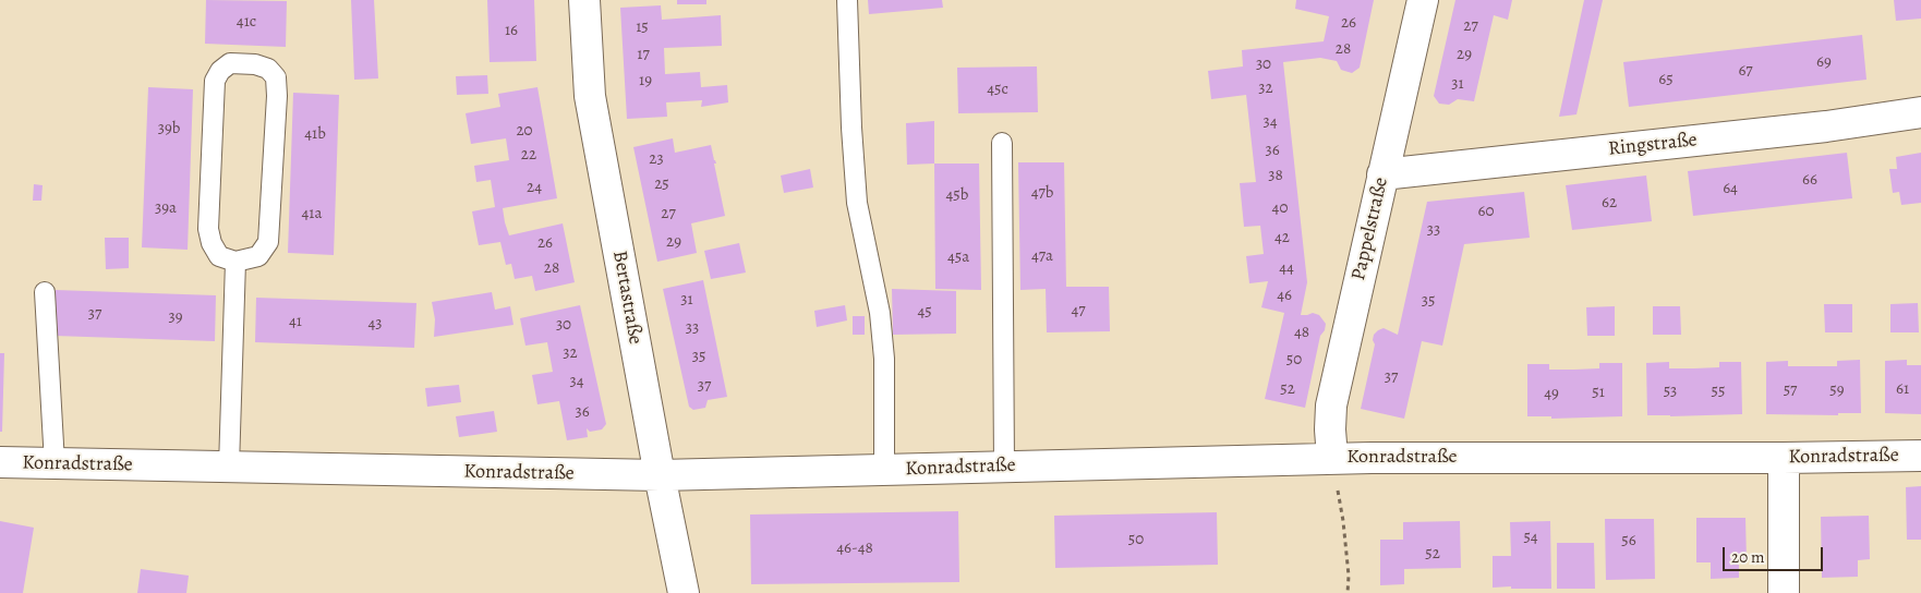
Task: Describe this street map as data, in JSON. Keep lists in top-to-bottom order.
{
  "streets": {
    "street": [
      "Ringstraße",
      "Pappelstraße",
      "Bertastraße",
      "Konradstraße"
    ]
  },
  "crossings": [
    ["Ringstraße", "Pappelstraße"],
    ["Pappelstraße", "Konradstraße"],
    ["Bertastraße", "Konradstraße"]
  ],
  "house_numbers": [
    "41c",
    "26",
    "27",
    "15",
    "16",
    "28",
    "17",
    "29",
    "69",
    "30",
    "67",
    "65",
    "19",
    "31",
    "32",
    "45c",
    "34",
    "39b",
    "20",
    "41b",
    "36",
    "22",
    "23",
    "38",
    "66",
    "25",
    "24",
    "64",
    "47b",
    "45b",
    "62",
    "39a",
    "40",
    "60",
    "41a",
    "27",
    "33",
    "42",
    "29",
    "26",
    "47a",
    "45a",
    "28",
    "44",
    "46",
    "31",
    "35",
    "47",
    "45",
    "37",
    "39",
    "41",
    "43",
    "30",
    "33",
    "48",
    "32",
    "35",
    "50",
    "37",
    "34",
    "37",
    "52",
    "61",
    "57",
    "59",
    "53",
    "55",
    "51",
    "49",
    "36",
    "54",
    "50",
    "56",
    "46-48",
    "52"
  ],
  "scale_bar": "20 m"
}
